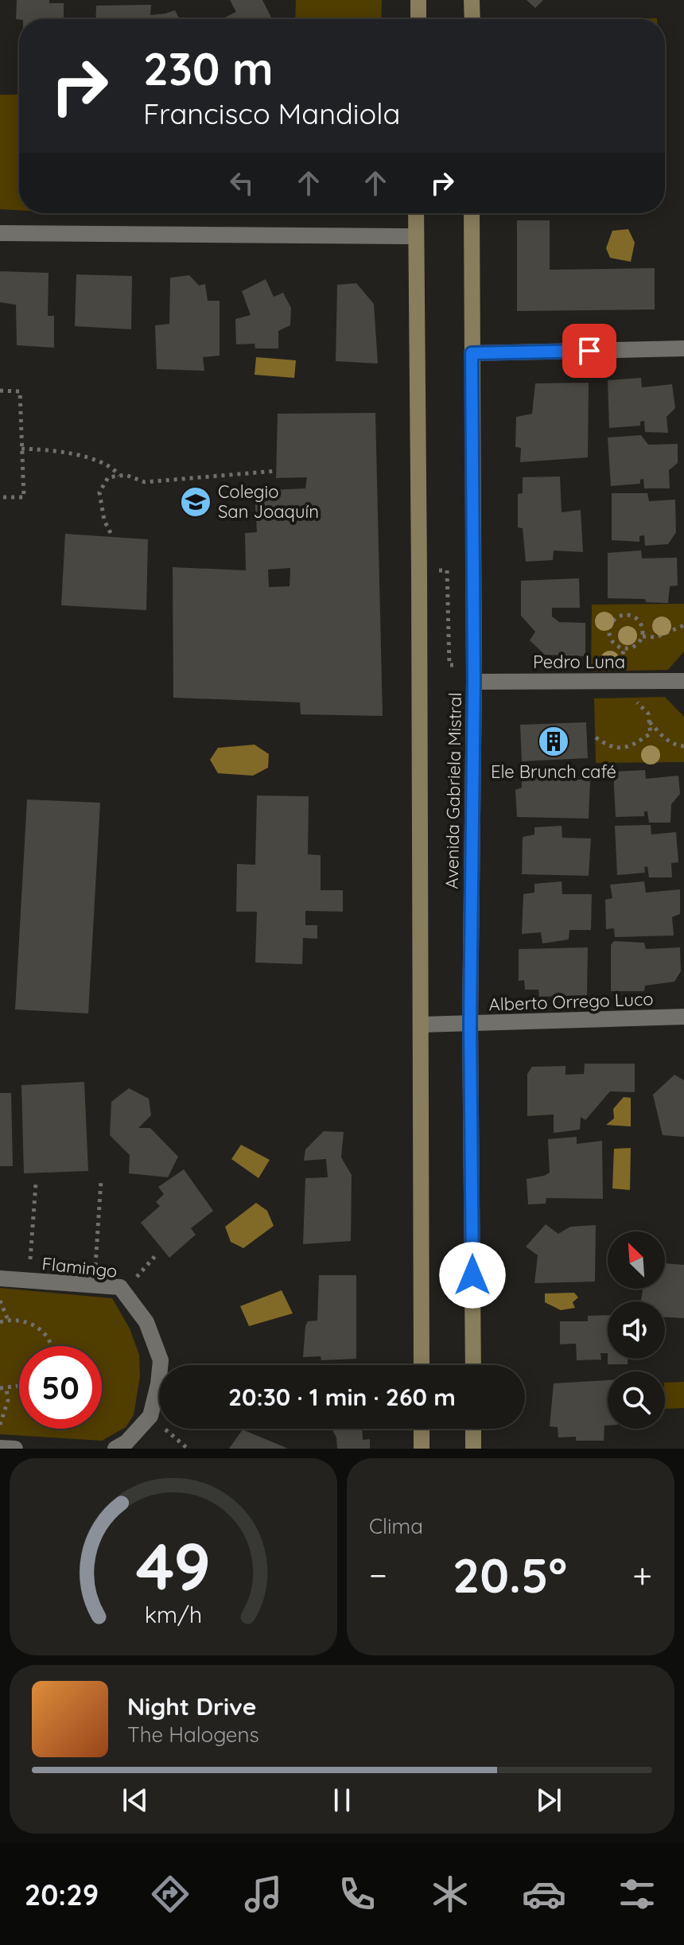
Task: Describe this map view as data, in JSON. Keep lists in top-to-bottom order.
{
  "streets": {
    "main road": ["Avenida Gabriela Mistral"],
    "street": ["Pedro Luna", "Alberto Orrego Luco", "Flamingo"]
  },
  "crossings": [
    ["Pedro Luna", "Avenida Gabriela Mistral"],
    ["Avenida Gabriela Mistral", "Alberto Orrego Luco"]
  ],
  "places": {
    "school or university": ["Colegio San Joaquín"],
    "building": ["Ele Brunch café"]
  },
  "north": "top left",
  "page": {
    "turn": ["230 m", "Francisco Mandiola"],
    "limit": "50",
    "trip": "20:30 · 1 min · 260 m",
    "tile": "Clima",
    "heat": ["−", "20.5°", "+"],
    "song": ["Night Drive", "The Halogens"],
    "tabs": "20:29",
    "gauge": ["49", "km/h"]
  }
}
